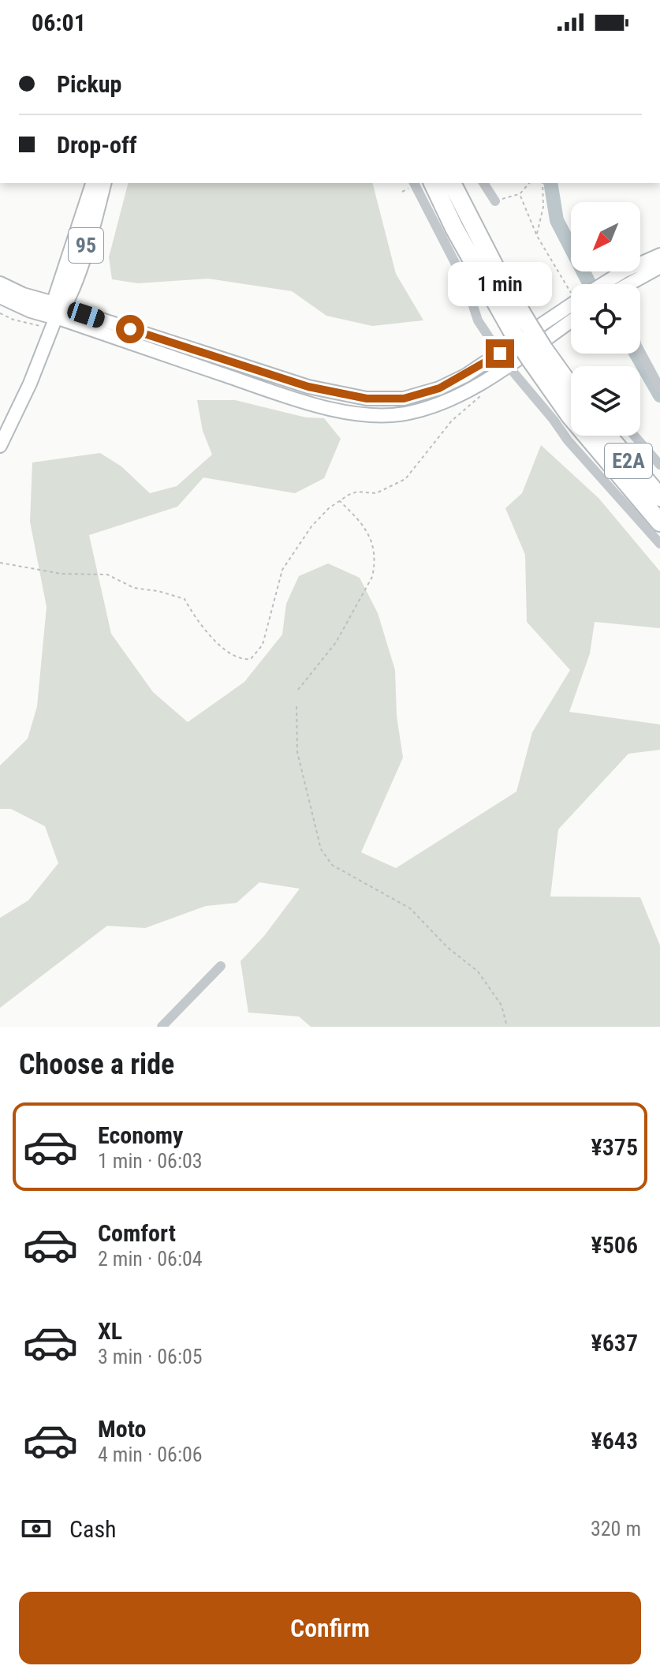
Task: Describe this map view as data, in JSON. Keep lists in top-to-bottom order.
{
  "streets": {
    "highway": ["E2A"],
    "main road": ["95"]
  },
  "north": "bottom left",
  "page": {
    "status": "06:01",
    "banner": ["Pickup", "Drop-off"],
    "bubble": "1 min",
    "heading": "Choose a ride",
    "list": [
      {
        "name": "Economy",
        "note": "1 min · 06:03",
        "value": "¥375"
      },
      {
        "name": "Comfort",
        "note": "2 min · 06:04",
        "value": "¥506"
      },
      {
        "name": "XL",
        "note": "3 min · 06:05",
        "value": "¥637"
      },
      {
        "name": "Moto",
        "note": "4 min · 06:06",
        "value": "¥643"
      }
    ],
    "pay": ["Cash", "320 m"],
    "buttons": "Confirm"
  }
}
